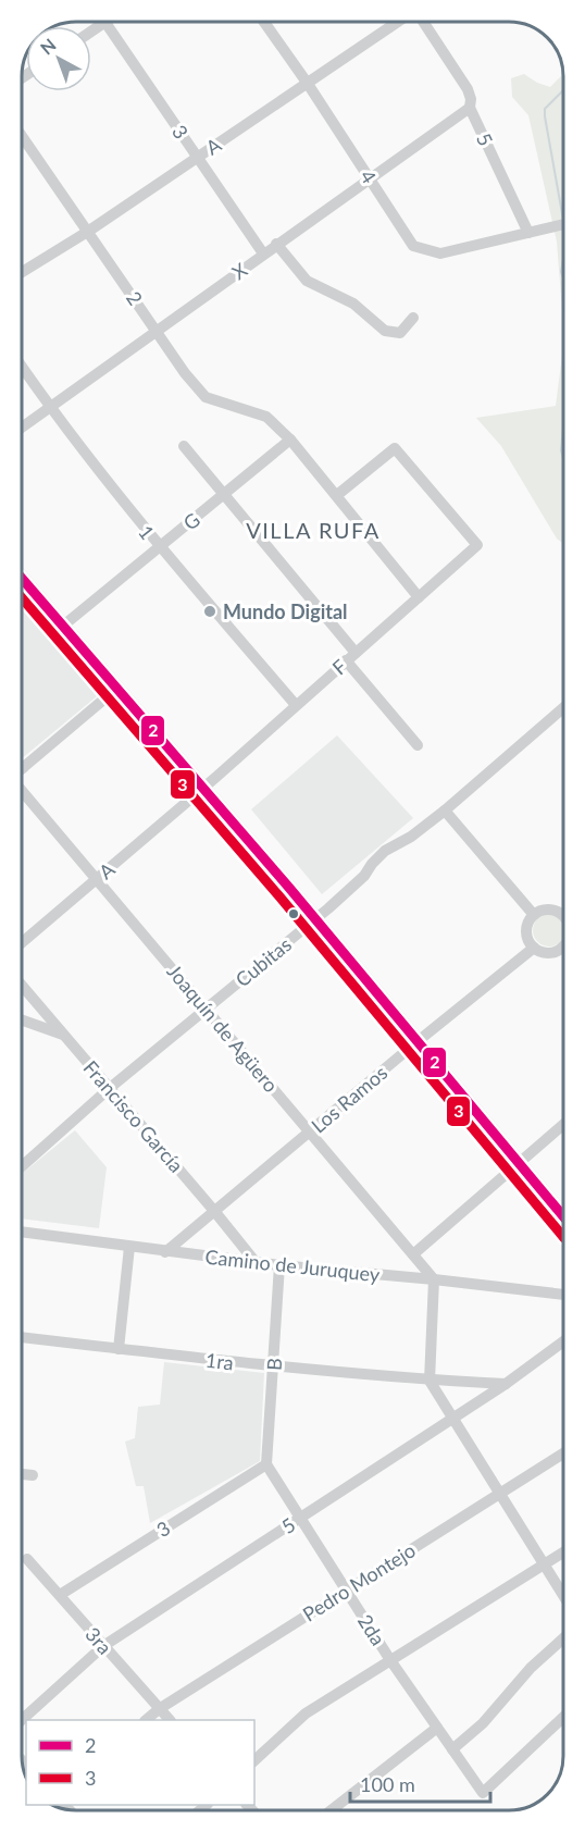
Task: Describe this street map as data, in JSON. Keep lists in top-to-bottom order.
{
  "streets": {
    "street": [
      "3",
      "5",
      "A",
      "4",
      "X",
      "2",
      "G",
      "1",
      "F",
      "Cubitas",
      "Joaquín de Agüero",
      "Los Ramos",
      "Francisco García",
      "Camino de Juruquey",
      "1ra",
      "B",
      "Pedro Montejo",
      "2da",
      "3ra"
    ]
  },
  "crossings": [
    ["3", "A"],
    ["3", "X"],
    ["3", "B"],
    ["3", "2da"],
    ["3", "3ra"],
    ["5", "4"],
    ["5", "X"],
    ["5", "1ra"],
    ["5", "2da"],
    ["5", "3ra"],
    ["A", "4"],
    ["A", "2"],
    ["A", "F"],
    ["A", "Joaquín de Agüero"],
    ["4", "X"],
    ["X", "2"],
    ["X", "1"],
    ["2", "G"],
    ["G", "1"],
    ["1", "F"],
    ["Cubitas", "Joaquín de Agüero"],
    ["Cubitas", "Francisco García"],
    ["Joaquín de Agüero", "Los Ramos"],
    ["Joaquín de Agüero", "Camino de Juruquey"],
    ["Los Ramos", "Francisco García"],
    ["Los Ramos", "Camino de Juruquey"],
    ["Francisco García", "Camino de Juruquey"],
    ["Camino de Juruquey", "B"],
    ["1ra", "B"],
    ["B", "2da"],
    ["Pedro Montejo", "2da"],
    ["Pedro Montejo", "3ra"]
  ],
  "districts": ["VILLA RUFA"],
  "places": ["Mundo Digital"],
  "lines": ["transit line 2", "transit line 3"],
  "legend": ["2", "3"],
  "scale_bar": "100 m",
  "north": "top left"
}
